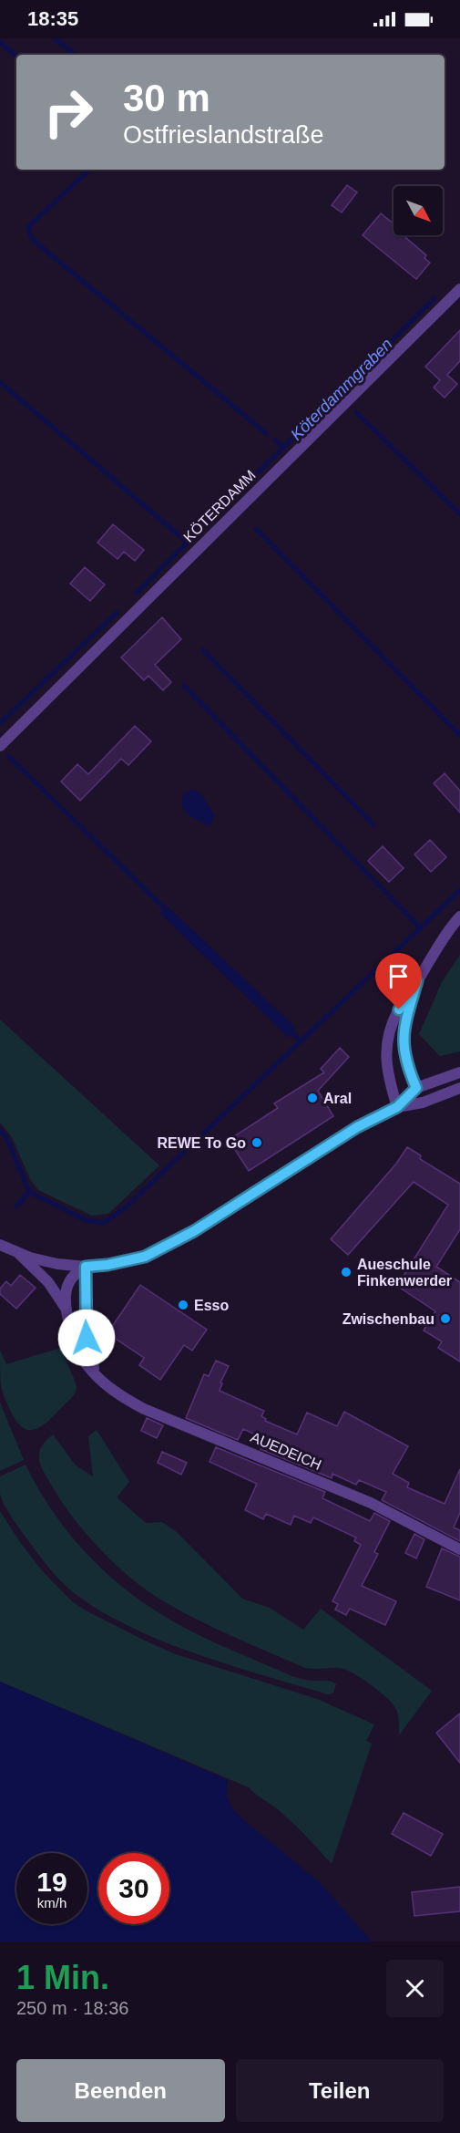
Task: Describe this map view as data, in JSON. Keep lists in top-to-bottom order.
{
  "streets": {
    "street": ["KÖTERDAMM", "AUEDEICH"]
  },
  "water": ["Köterdammgraben"],
  "places": [
    "Aral",
    "REWE To Go",
    "Aueschule Finkenwerder",
    "Esso",
    "Zwischenbau"
  ],
  "north": "bottom right",
  "page": {
    "status": "18:35",
    "turn": ["30 m", "Ostfrieslandstraße"],
    "speed": "19 km/h",
    "limit": "30",
    "heading": ["1 Min.", "250 m · 18:36"],
    "buttons": ["Beenden", "Teilen"]
  }
}
